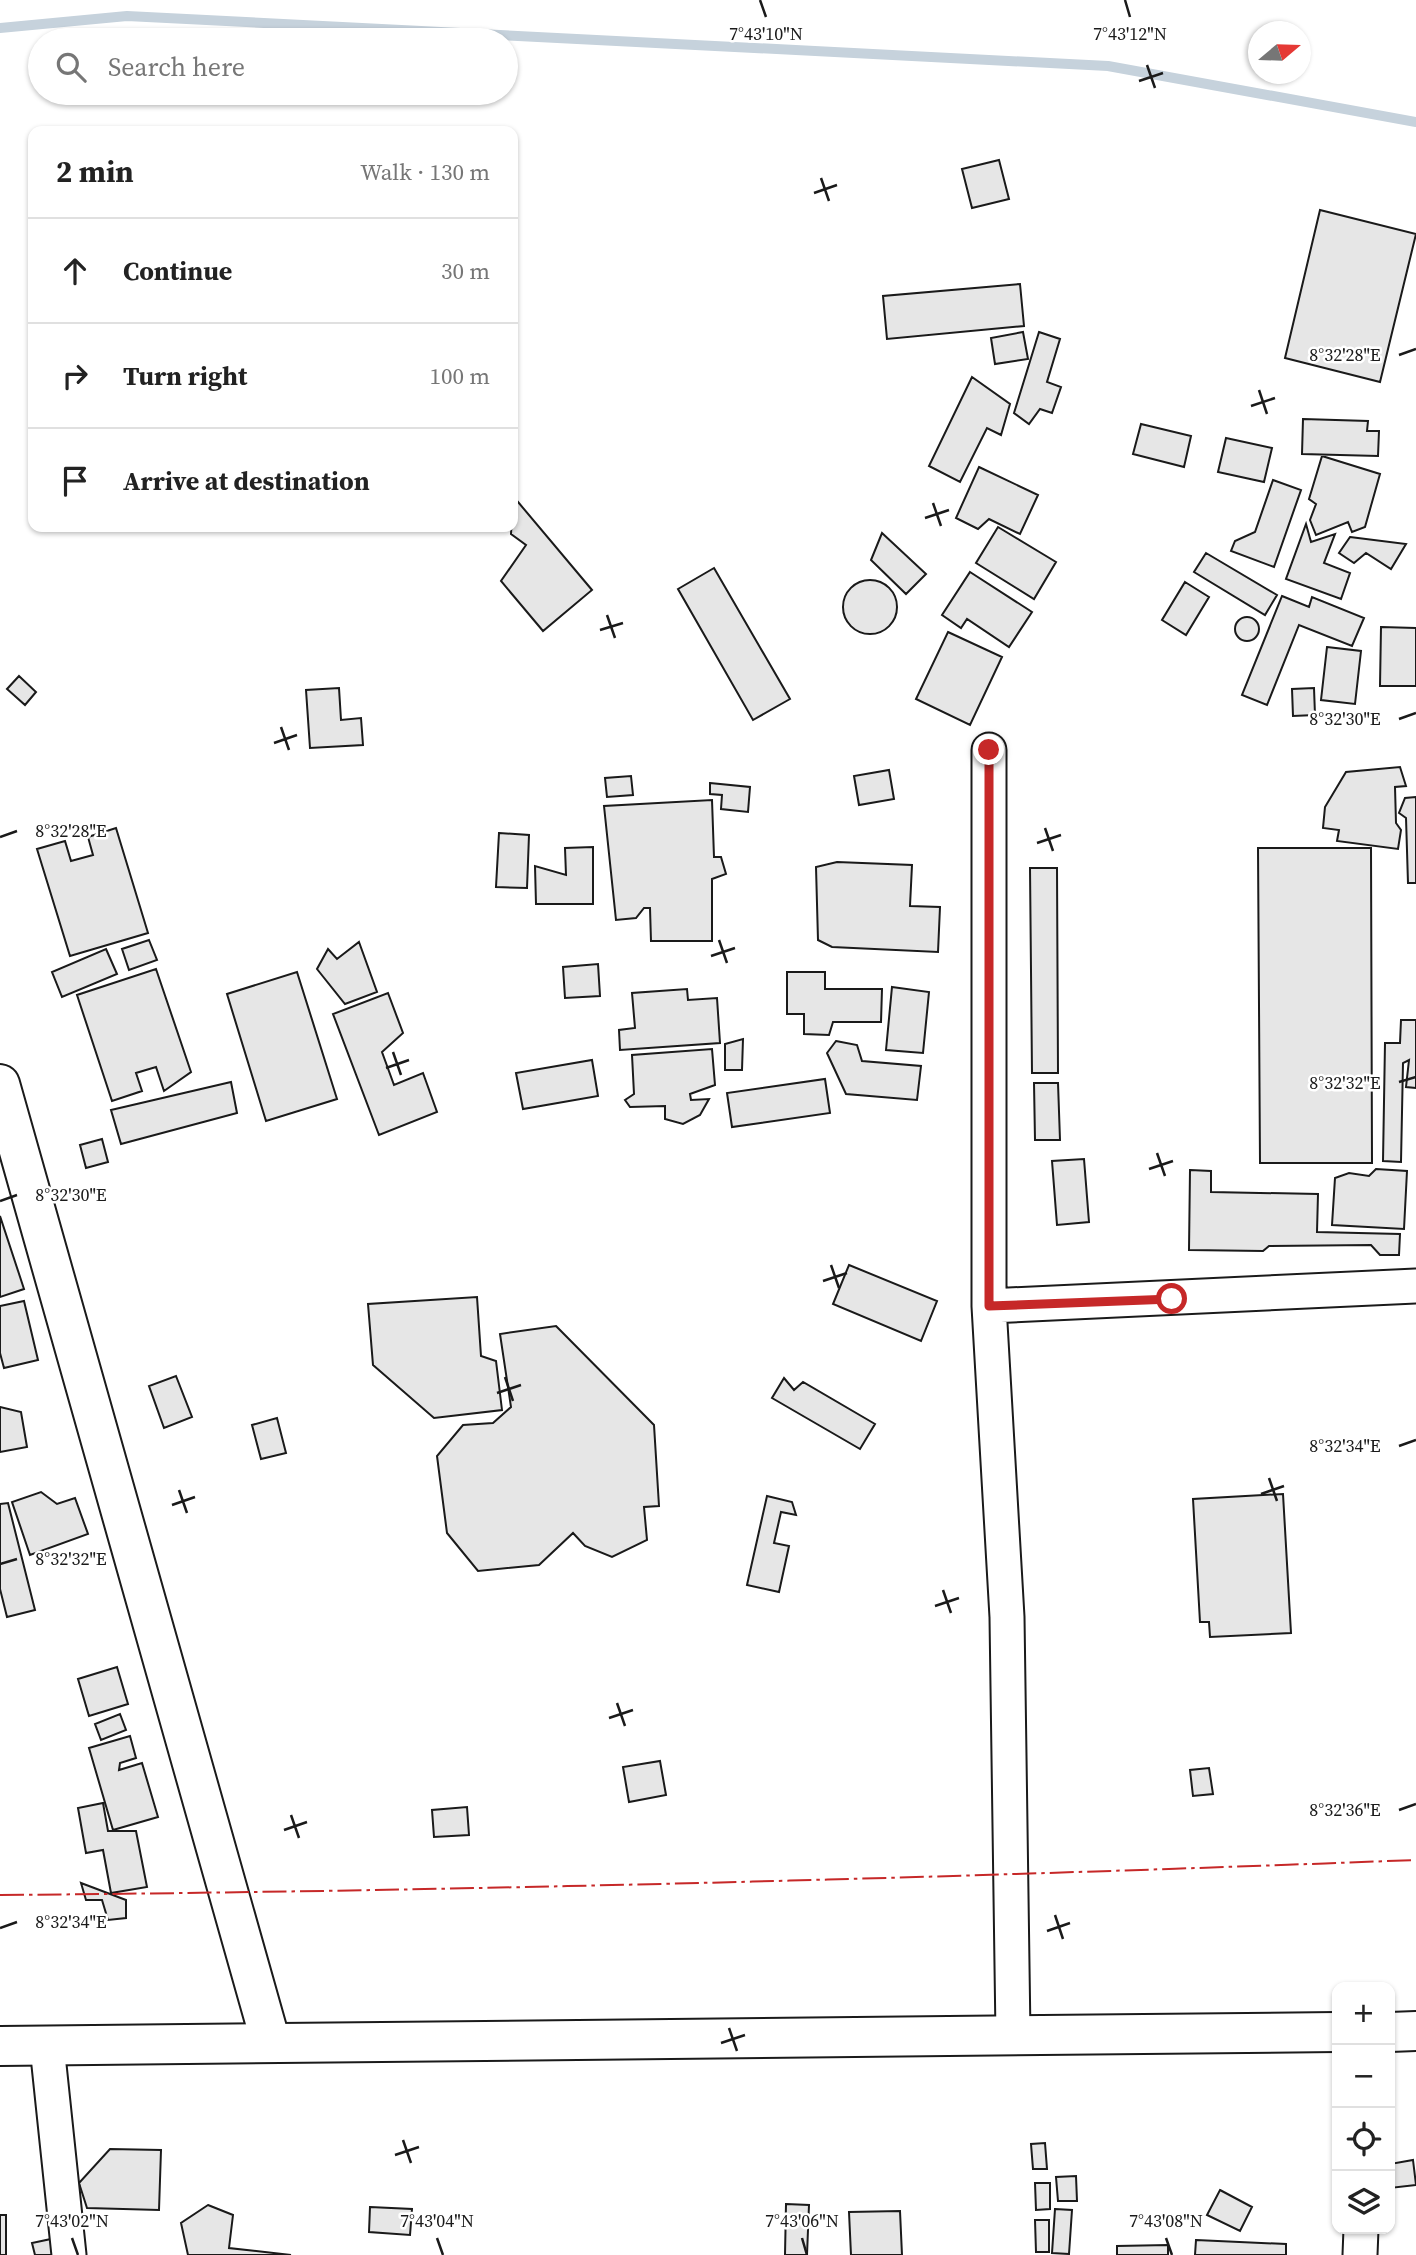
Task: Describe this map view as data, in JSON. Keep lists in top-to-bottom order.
{
  "north": "right",
  "page": {
    "search": "Search here",
    "heading": ["2 min", "Walk · 130 m"],
    "list": [
      ["Continue", "30 m"],
      ["Turn right", "100 m"],
      "Arrive at destination"
    ],
    "map_buttons": ["+", "−"]
  },
  "coordinates": [
    "7°43'10\"N",
    "7°43'12\"N",
    "8°32'28\"E",
    "8°32'30\"E",
    "8°32'32\"E",
    "8°32'34\"E",
    "8°32'36\"E",
    "7°43'02\"N",
    "7°43'04\"N",
    "7°43'06\"N",
    "7°43'08\"N"
  ]
}
